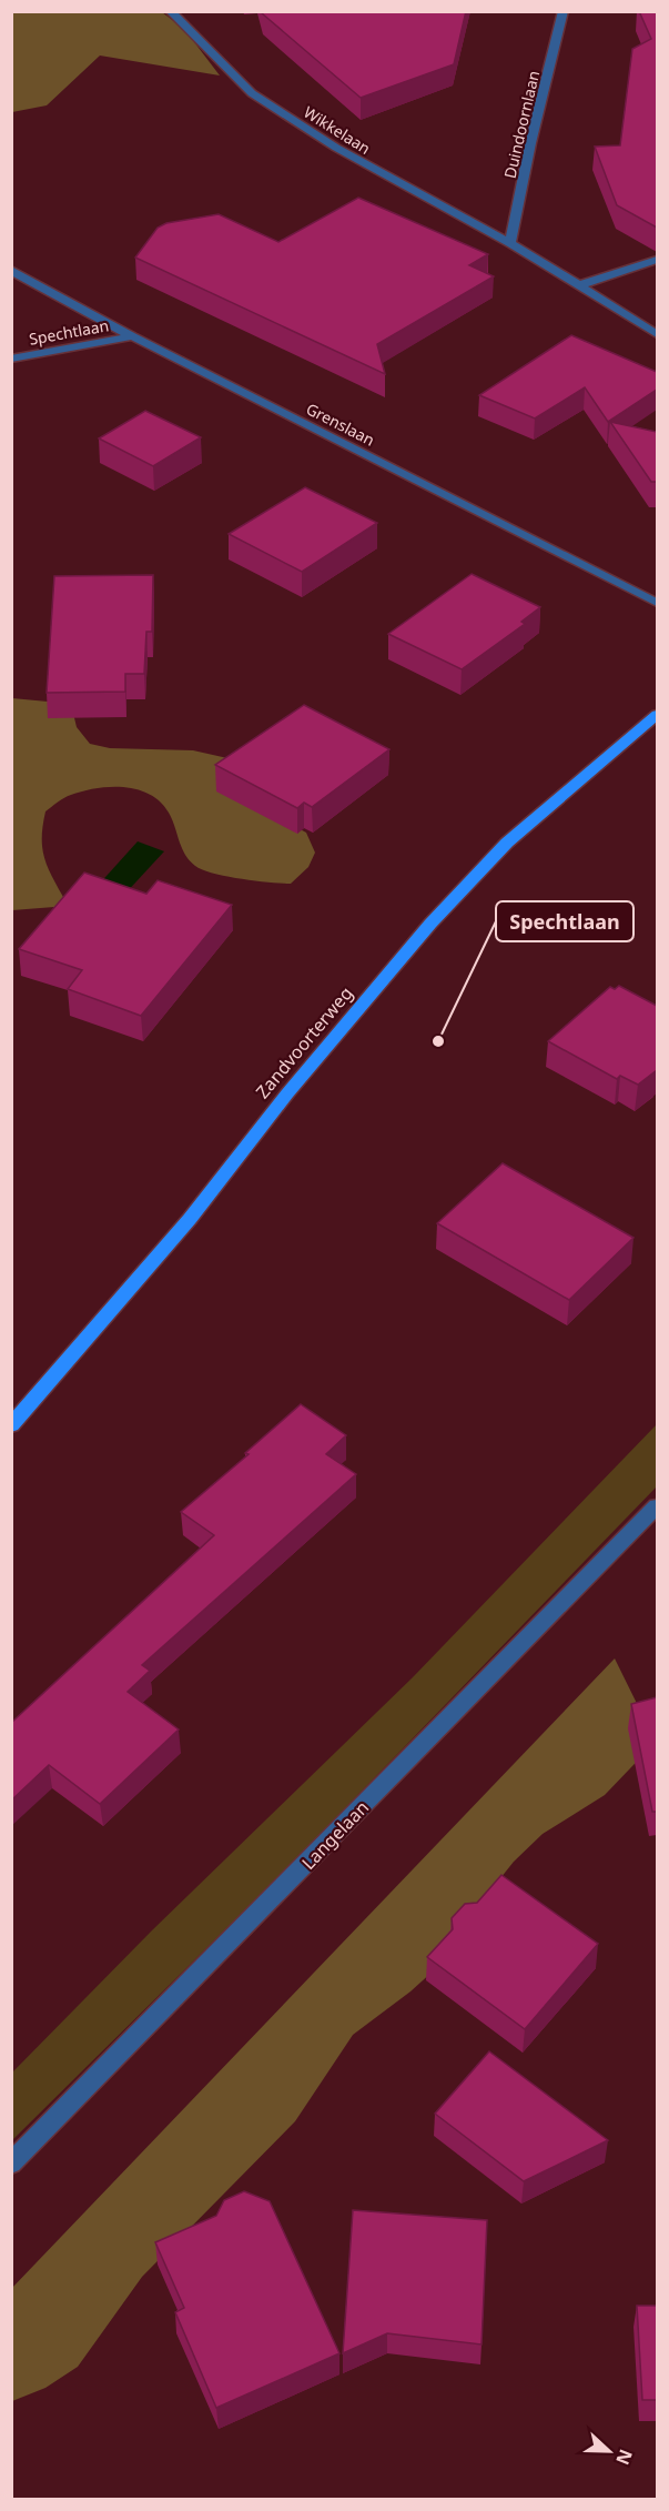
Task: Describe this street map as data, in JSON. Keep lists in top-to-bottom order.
{
  "streets": {
    "main road": ["Zandvoorterweg"],
    "street": [
      "Duindoornlaan",
      "Wikkelaan",
      "Spechtlaan",
      "Grenslaan",
      "Langelaan"
    ]
  },
  "crossings": [
    ["Duindoornlaan", "Wikkelaan"],
    ["Spechtlaan", "Grenslaan"]
  ],
  "places": ["Spechtlaan"],
  "north": "right"
}
